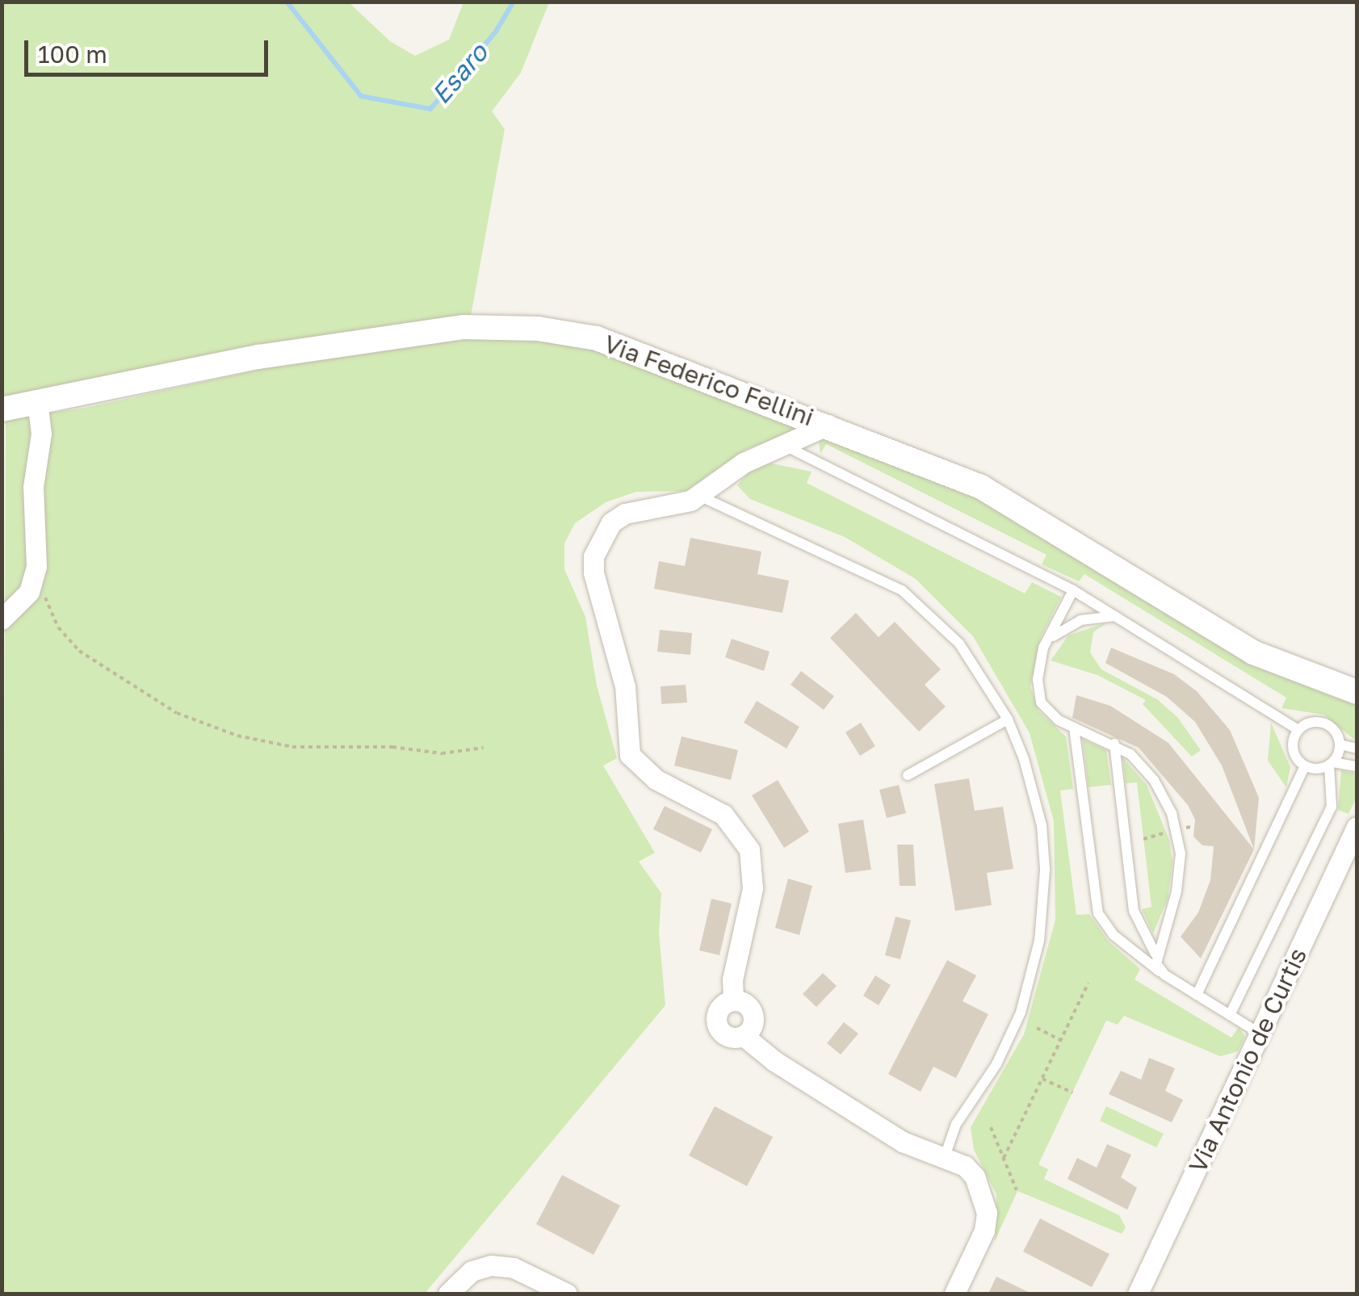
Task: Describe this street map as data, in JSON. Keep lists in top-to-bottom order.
{
  "streets": {
    "street": ["Via Federico Fellini", "Via Antonio de Curtis"]
  },
  "water": ["Esaro"],
  "scale_bar": "100 m"
}
